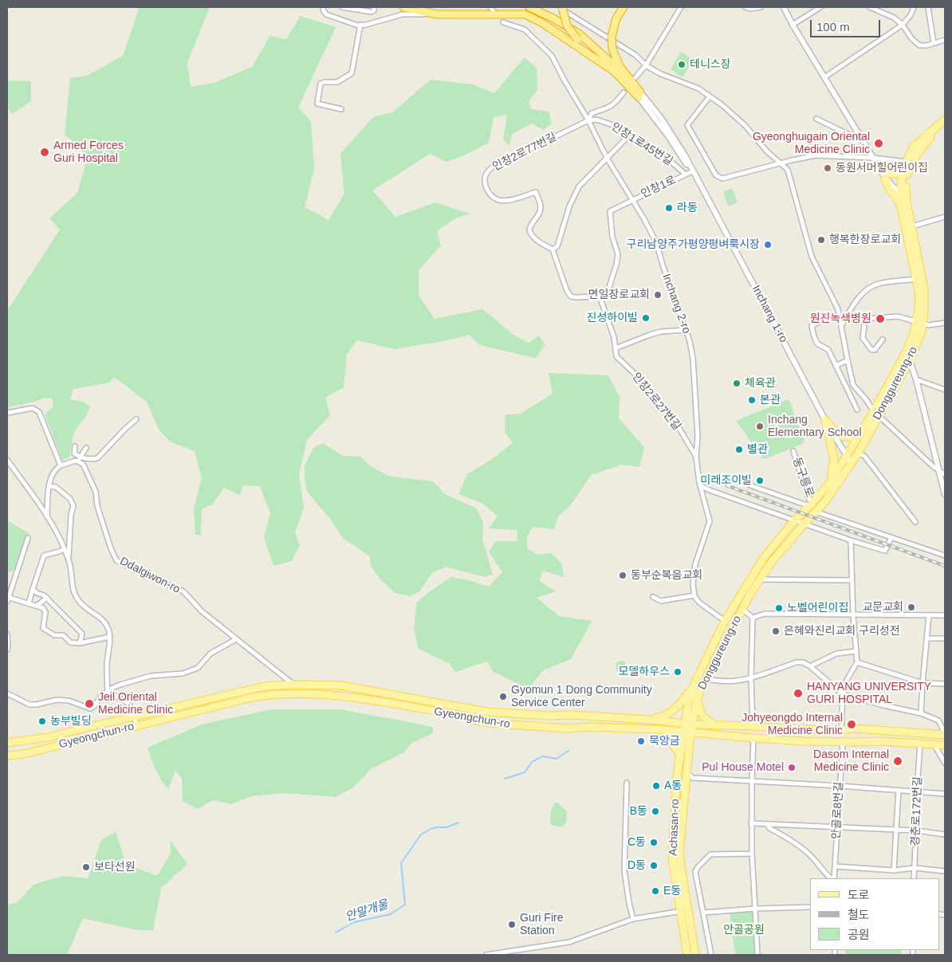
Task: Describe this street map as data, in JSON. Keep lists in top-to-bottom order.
{
  "streets": {
    "main road": ["Donggureung-ro", "Gyeongchun-ro", "Achasan-ro"],
    "street": [
      "인창1로45번길",
      "인창2로77번길",
      "인창1로",
      "Inchang 2-ro",
      "Inchang 1-ro",
      "인창2로27번길",
      "동구릉로",
      "Ddalgiwon-ro",
      "안골로8번길",
      "경춘로172번길"
    ]
  },
  "crossings": [
    ["인창1로45번길", "인창2로77번길"],
    ["인창1로45번길", "인창1로"],
    ["인창1로45번길", "Inchang 2-ro"],
    ["인창2로77번길", "Inchang 2-ro"],
    ["인창1로", "Inchang 2-ro"],
    ["인창1로", "인창2로27번길"],
    ["Inchang 2-ro", "인창2로27번길"],
    ["Donggureung-ro", "동구릉로"],
    ["Donggureung-ro", "Gyeongchun-ro"],
    ["Donggureung-ro", "Achasan-ro"],
    ["Ddalgiwon-ro", "Gyeongchun-ro"],
    ["Gyeongchun-ro", "안골로8번길"],
    ["Gyeongchun-ro", "경춘로172번길"],
    ["Gyeongchun-ro", "Achasan-ro"]
  ],
  "water": ["안말개울"],
  "parks": ["안골공원"],
  "places": [
    "테니스장",
    "Gyeonghuigain Oriental Medicine Clinic",
    "Armed Forces Guri Hospital",
    "동원서머힐어린이집",
    "라동",
    "행복한장로교회",
    "구리남양주가평양평벼룩시장",
    "면일장로교회",
    "진성하이빌",
    "원진녹색병원",
    "체육관",
    "본관",
    "Inchang Elementary School",
    "별관",
    "미래조이빌",
    "동부순복음교회",
    "교문교회",
    "노벨어린이집",
    "은혜와진리교회 구리성전",
    "모델하우스",
    "HANYANG UNIVERSITY GURI HOSPITAL",
    "Gyomun 1 Dong Community Service Center",
    "Jeil Oriental Medicine Clinic",
    "농부빌딩",
    "Johyeongdo Internal Medicine Clinic",
    "묵앙금",
    "Dasom Internal Medicine Clinic",
    "Pul House Motel",
    "A동",
    "B동",
    "C동",
    "D동",
    "보타선원",
    "E동",
    "Guri Fire Station"
  ],
  "legend": ["도로", "철도", "공원"],
  "scale_bar": "100 m"
}
